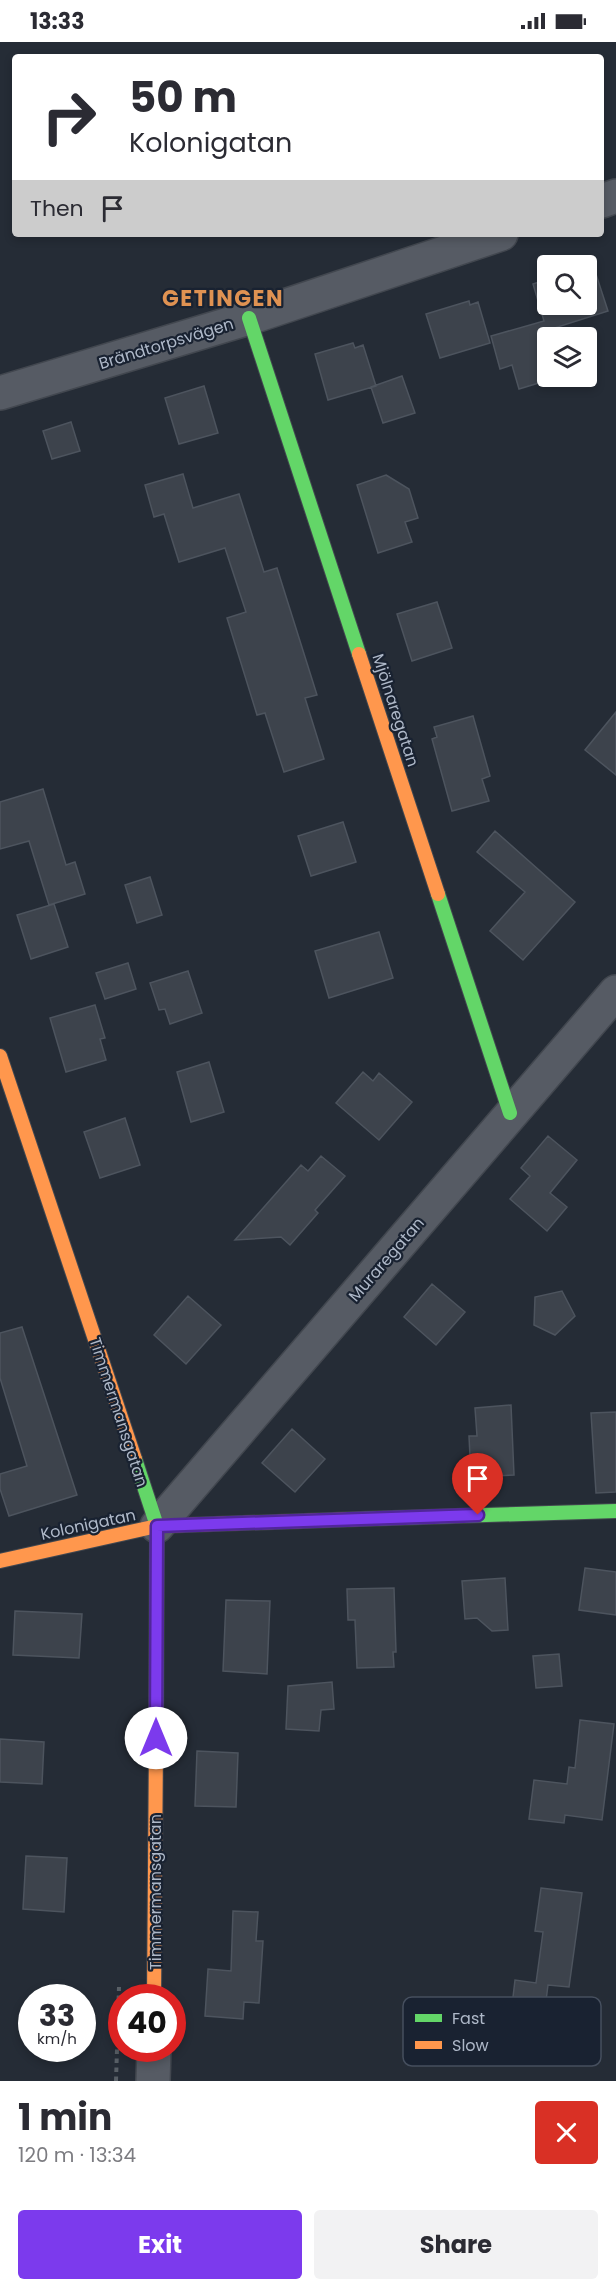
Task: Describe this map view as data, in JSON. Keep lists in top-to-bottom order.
{
  "streets": {
    "street": [
      "Brändtorpsvägen",
      "Mjölnaregatan",
      "Muraregatan",
      "Timmermansgatan",
      "Kolonigatan"
    ]
  },
  "crossings": [
    ["Brändtorpsvägen", "Mjölnaregatan"],
    ["Mjölnaregatan", "Muraregatan"],
    ["Muraregatan", "Timmermansgatan"],
    ["Muraregatan", "Kolonigatan"],
    ["Timmermansgatan", "Kolonigatan"]
  ],
  "districts": ["GETINGEN"],
  "legend": ["Fast", "Slow"],
  "page": {
    "status": "13:33",
    "turn": ["50 m", "Kolonigatan"],
    "then": "Then",
    "speed": "33 km/h",
    "limit": "40",
    "heading": ["1 min", "120 m · 13:34"],
    "buttons": ["Exit", "Share"]
  }
}
